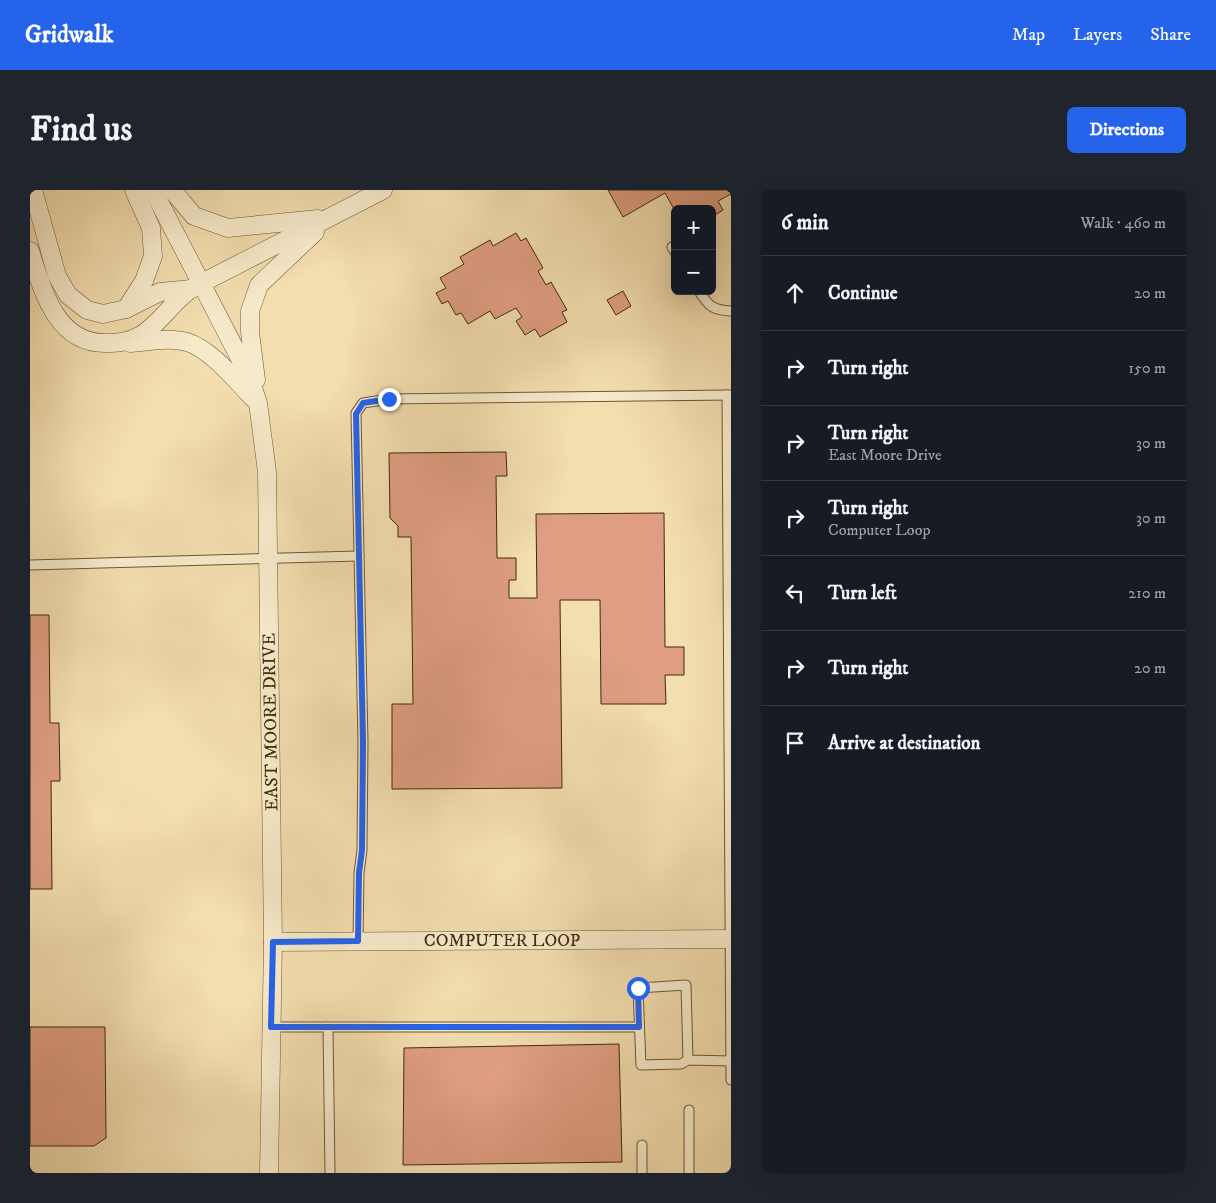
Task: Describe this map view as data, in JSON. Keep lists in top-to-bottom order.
{
  "streets": {
    "street": ["EAST MOORE DRIVE", "COMPUTER LOOP"]
  },
  "crossings": [
    ["EAST MOORE DRIVE", "COMPUTER LOOP"]
  ],
  "page": {
    "header": "Gridwalk",
    "nav": ["Map", "Layers", "Share"],
    "buttons": "Directions",
    "title": "Find us",
    "heading": ["6 min", "Walk · 460 m"],
    "map_buttons": ["+", "−"],
    "list": [
      ["Continue", "20 m"],
      ["Turn right", "150 m"],
      ["Turn right", "East Moore Drive", "30 m"],
      ["Turn right", "Computer Loop", "30 m"],
      ["Turn left", "210 m"],
      ["Turn right", "20 m"],
      "Arrive at destination"
    ]
  }
}
